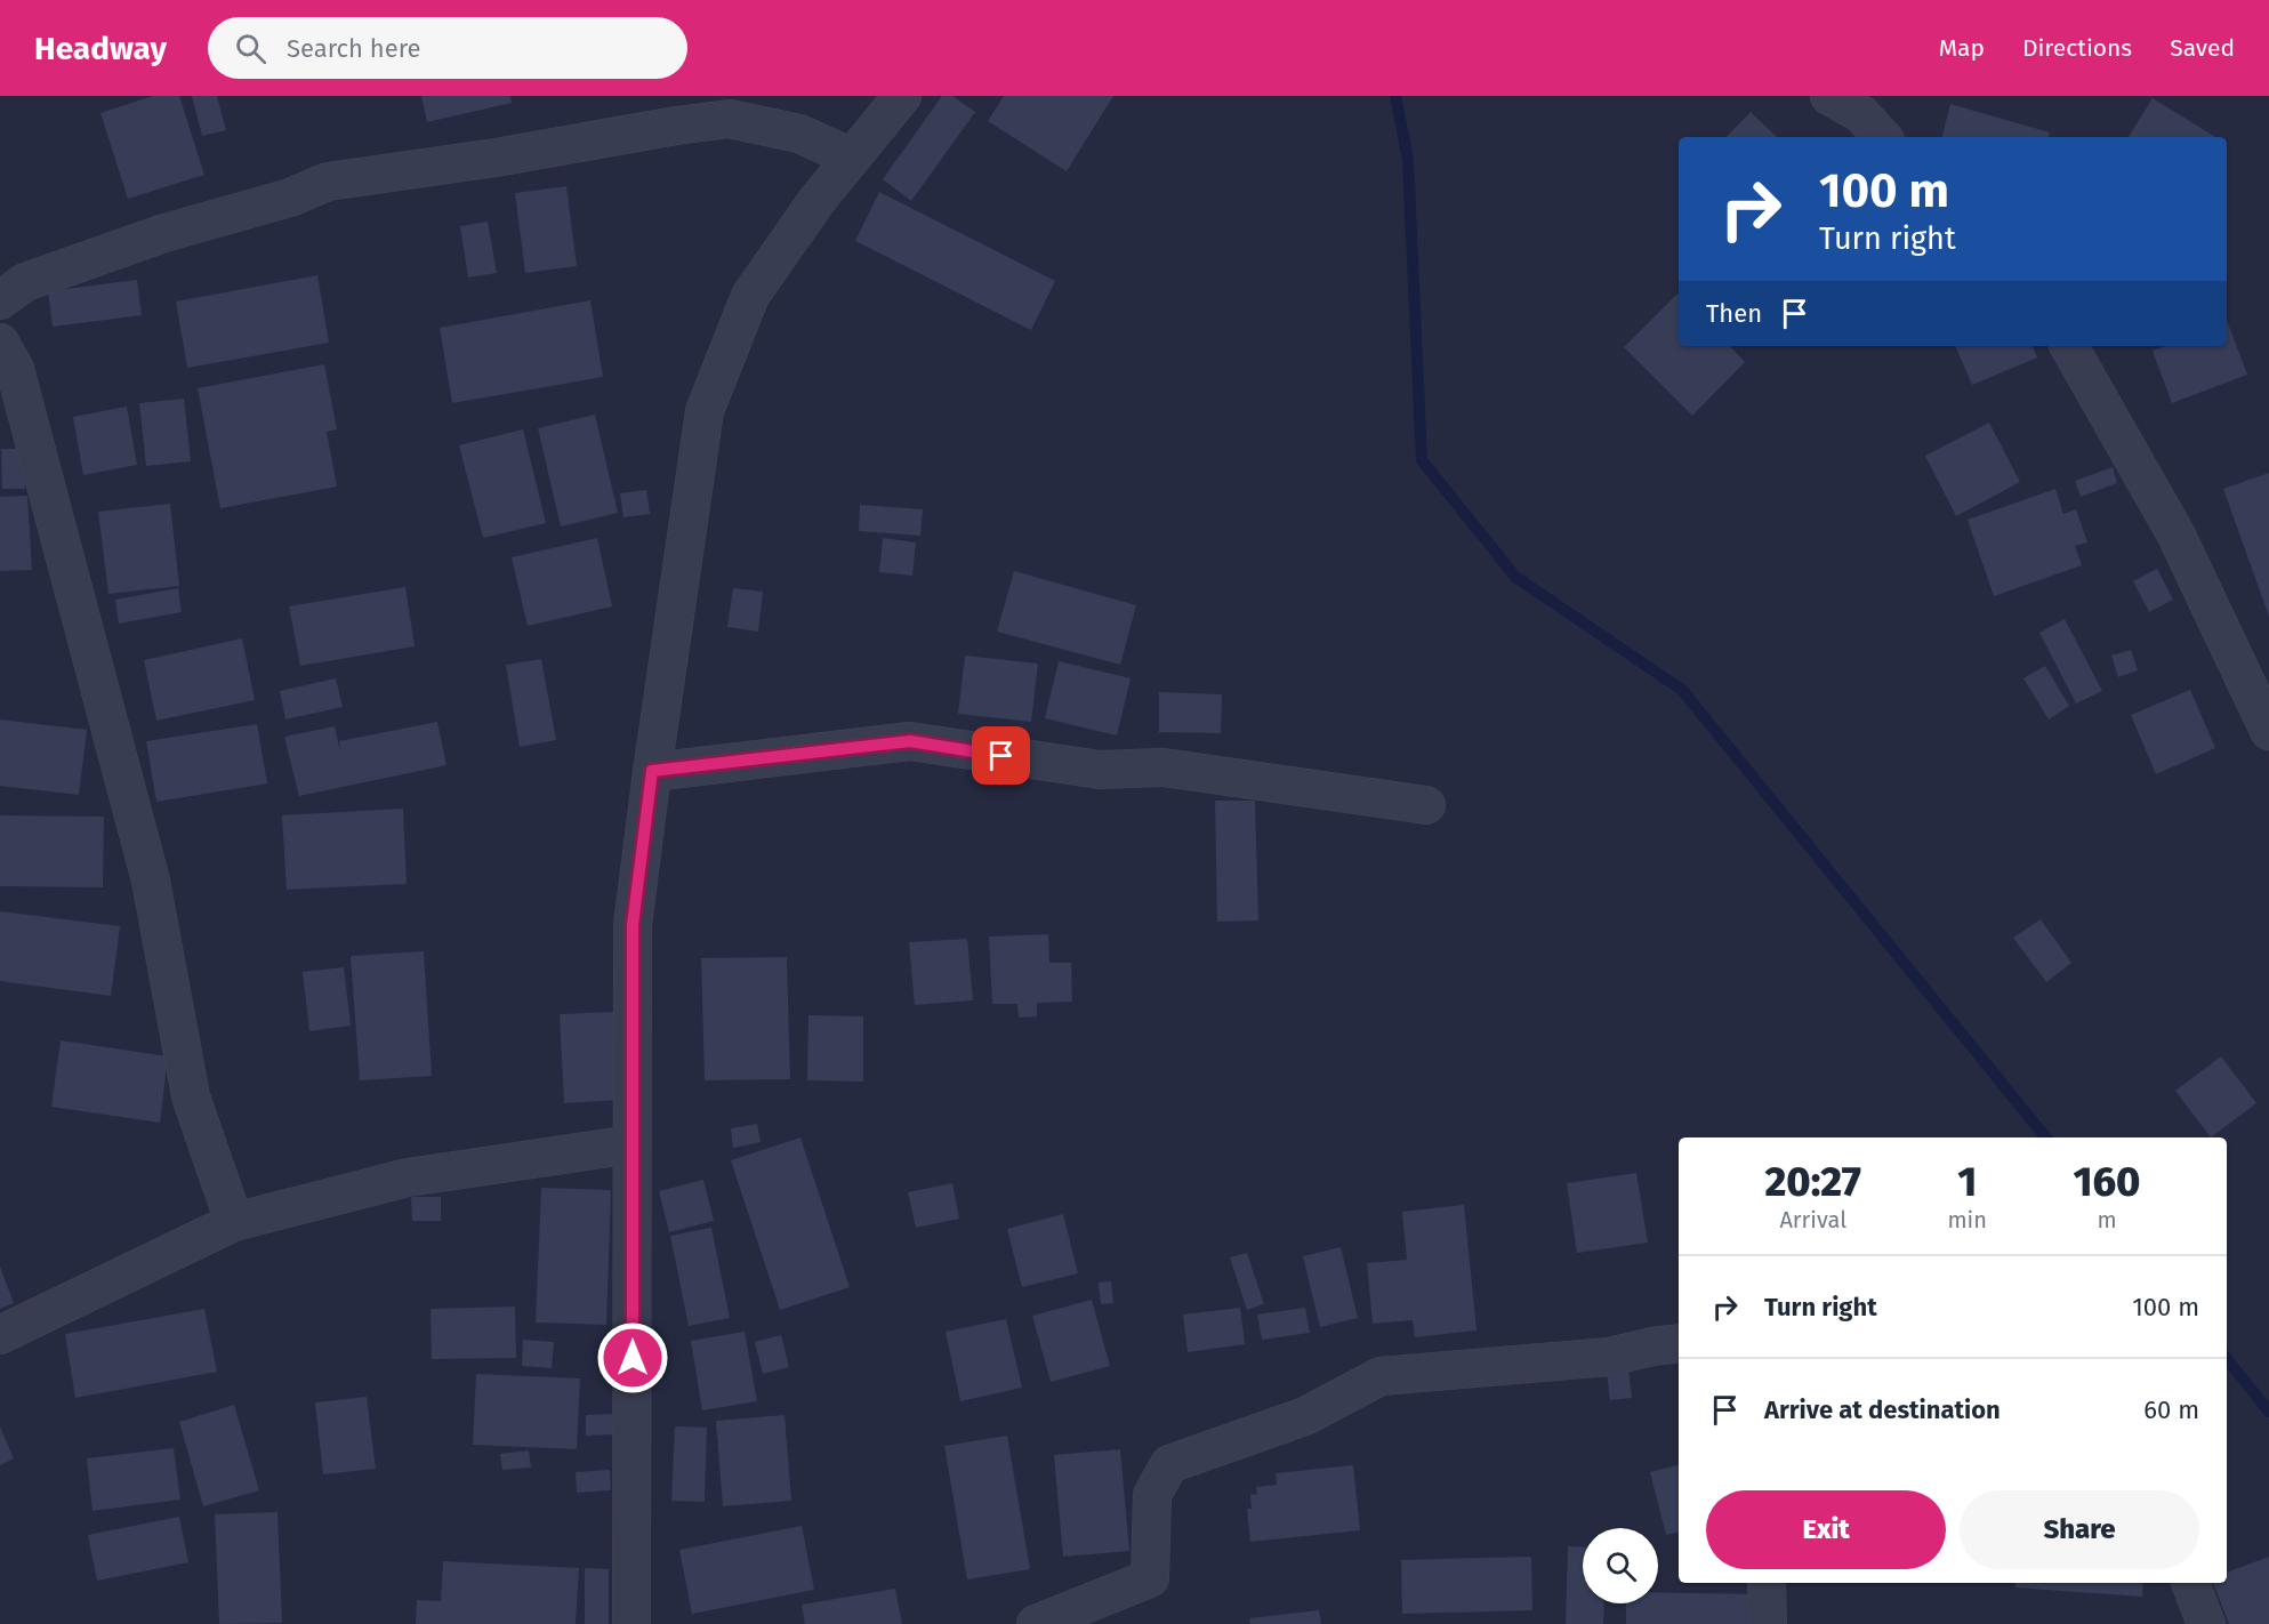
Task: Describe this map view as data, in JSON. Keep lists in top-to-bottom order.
{
  "page": {
    "header": "Headway",
    "search": "Search here",
    "nav": ["Map", "Directions", "Saved"],
    "turn": ["100 m", "Turn right"],
    "then": "Then",
    "eta": [
      "20:27",
      "Arrival",
      "1",
      "min",
      "160",
      "m"
    ],
    "list": [
      {
        "name": "Turn right",
        "value": "100 m"
      },
      {
        "name": "Arrive at destination",
        "value": "60 m"
      }
    ],
    "buttons": ["Exit", "Share"]
  }
}
